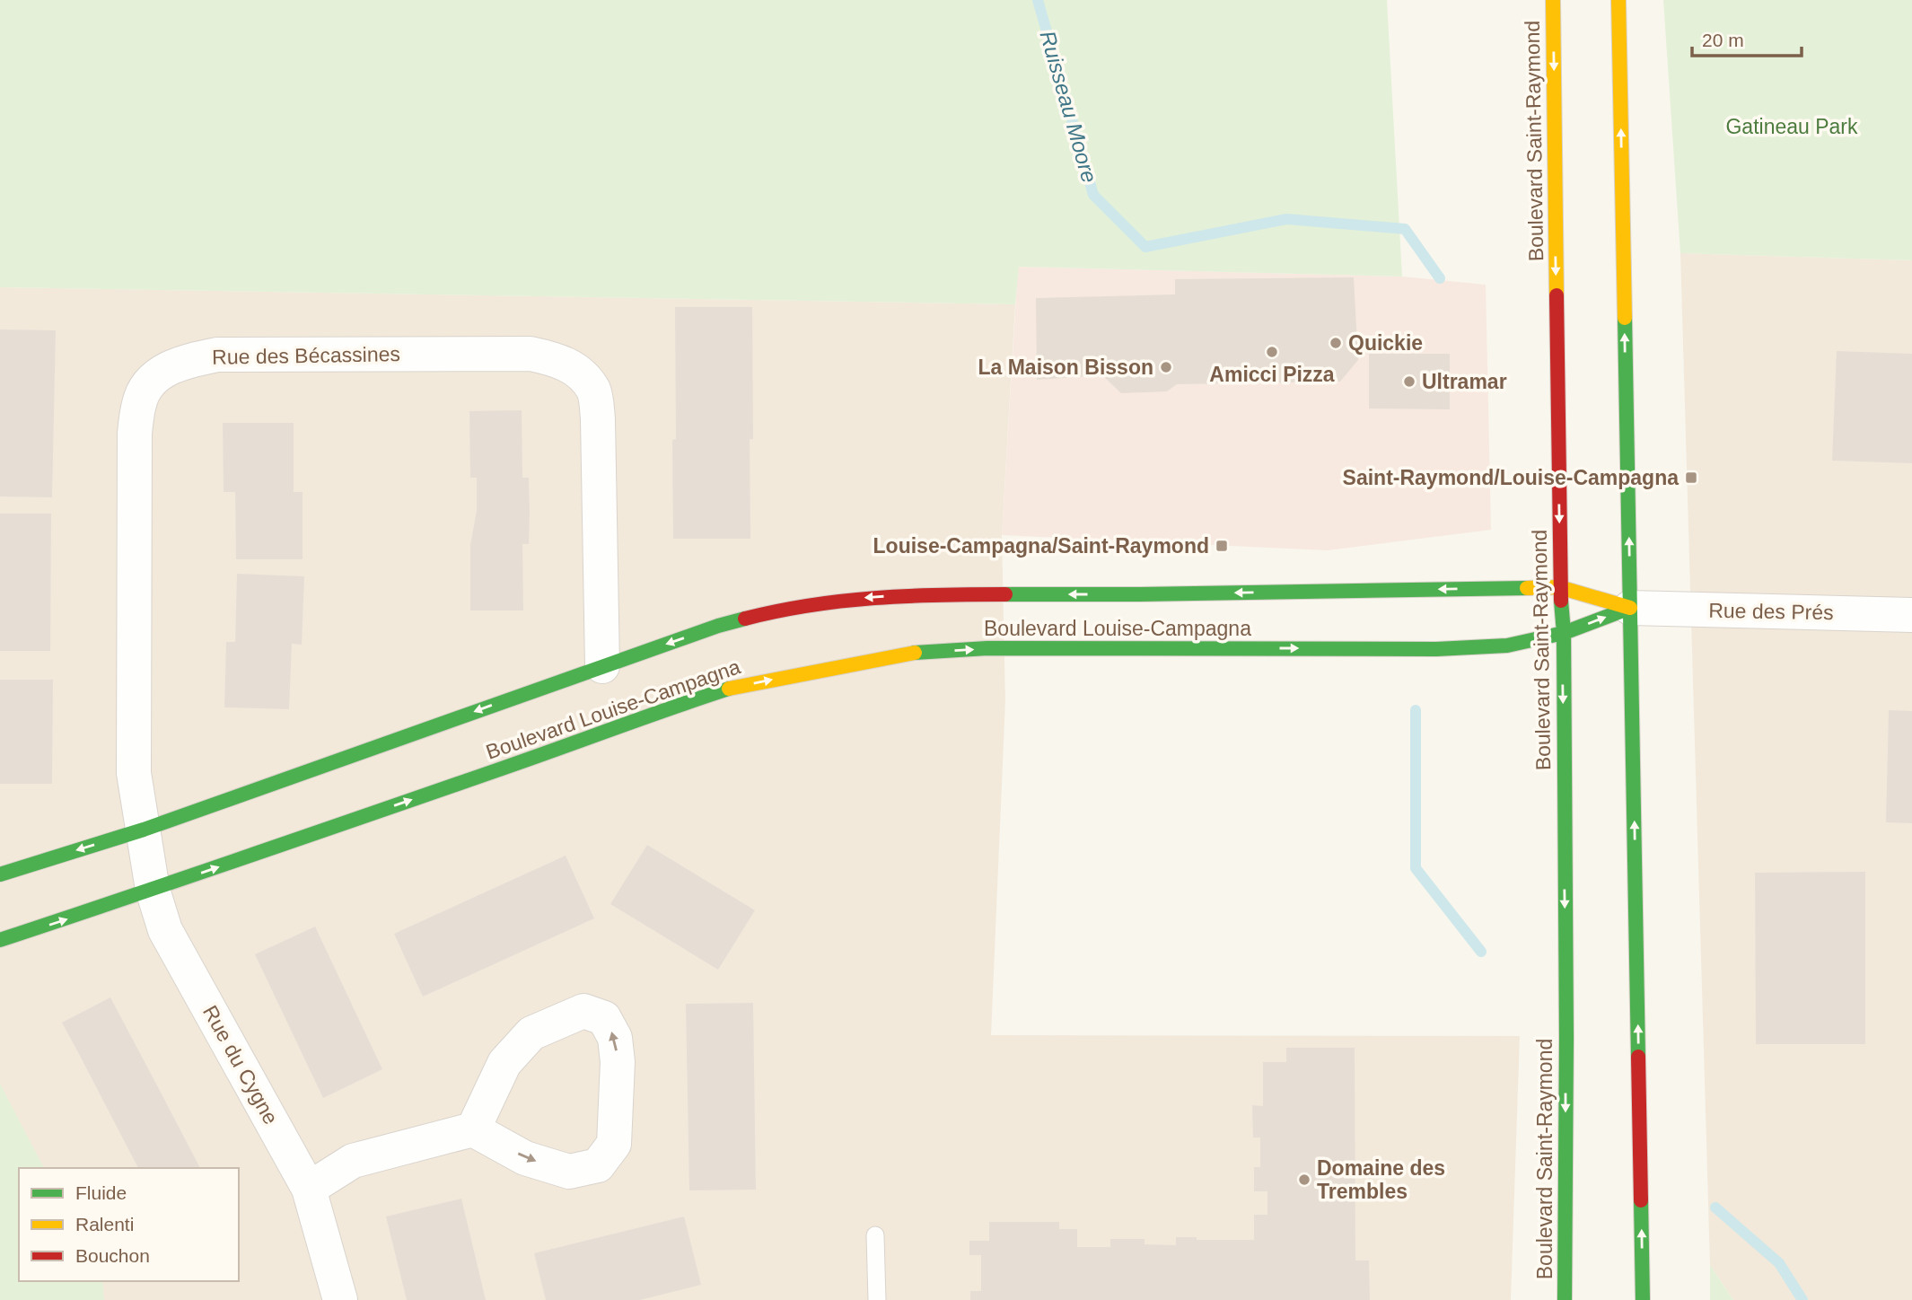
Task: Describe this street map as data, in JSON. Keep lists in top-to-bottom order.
{
  "streets": {
    "street": [
      "Boulevard Saint-Raymond",
      "Rue des Bécassines",
      "Rue des Prés",
      "Boulevard Louise-Campagna",
      "Rue du Cygne"
    ]
  },
  "crossings": [
    ["Boulevard Saint-Raymond", "Boulevard Louise-Campagna"],
    ["Rue des Bécassines", "Boulevard Louise-Campagna"],
    ["Rue des Bécassines", "Rue du Cygne"],
    ["Rue des Prés", "Boulevard Louise-Campagna"],
    ["Boulevard Louise-Campagna", "Rue du Cygne"]
  ],
  "water": ["Ruisseau Moore"],
  "parks": ["Gatineau Park"],
  "places": {
    "other": [
      "Quickie",
      "Amicci Pizza",
      "La Maison Bisson",
      "Ultramar",
      "Domaine des Trembles"
    ],
    "transit": ["Saint-Raymond/Louise-Campagna", "Louise-Campagna/Saint-Raymond"]
  },
  "legend": ["Fluide", "Ralenti", "Bouchon"],
  "scale_bar": "20 m"
}
